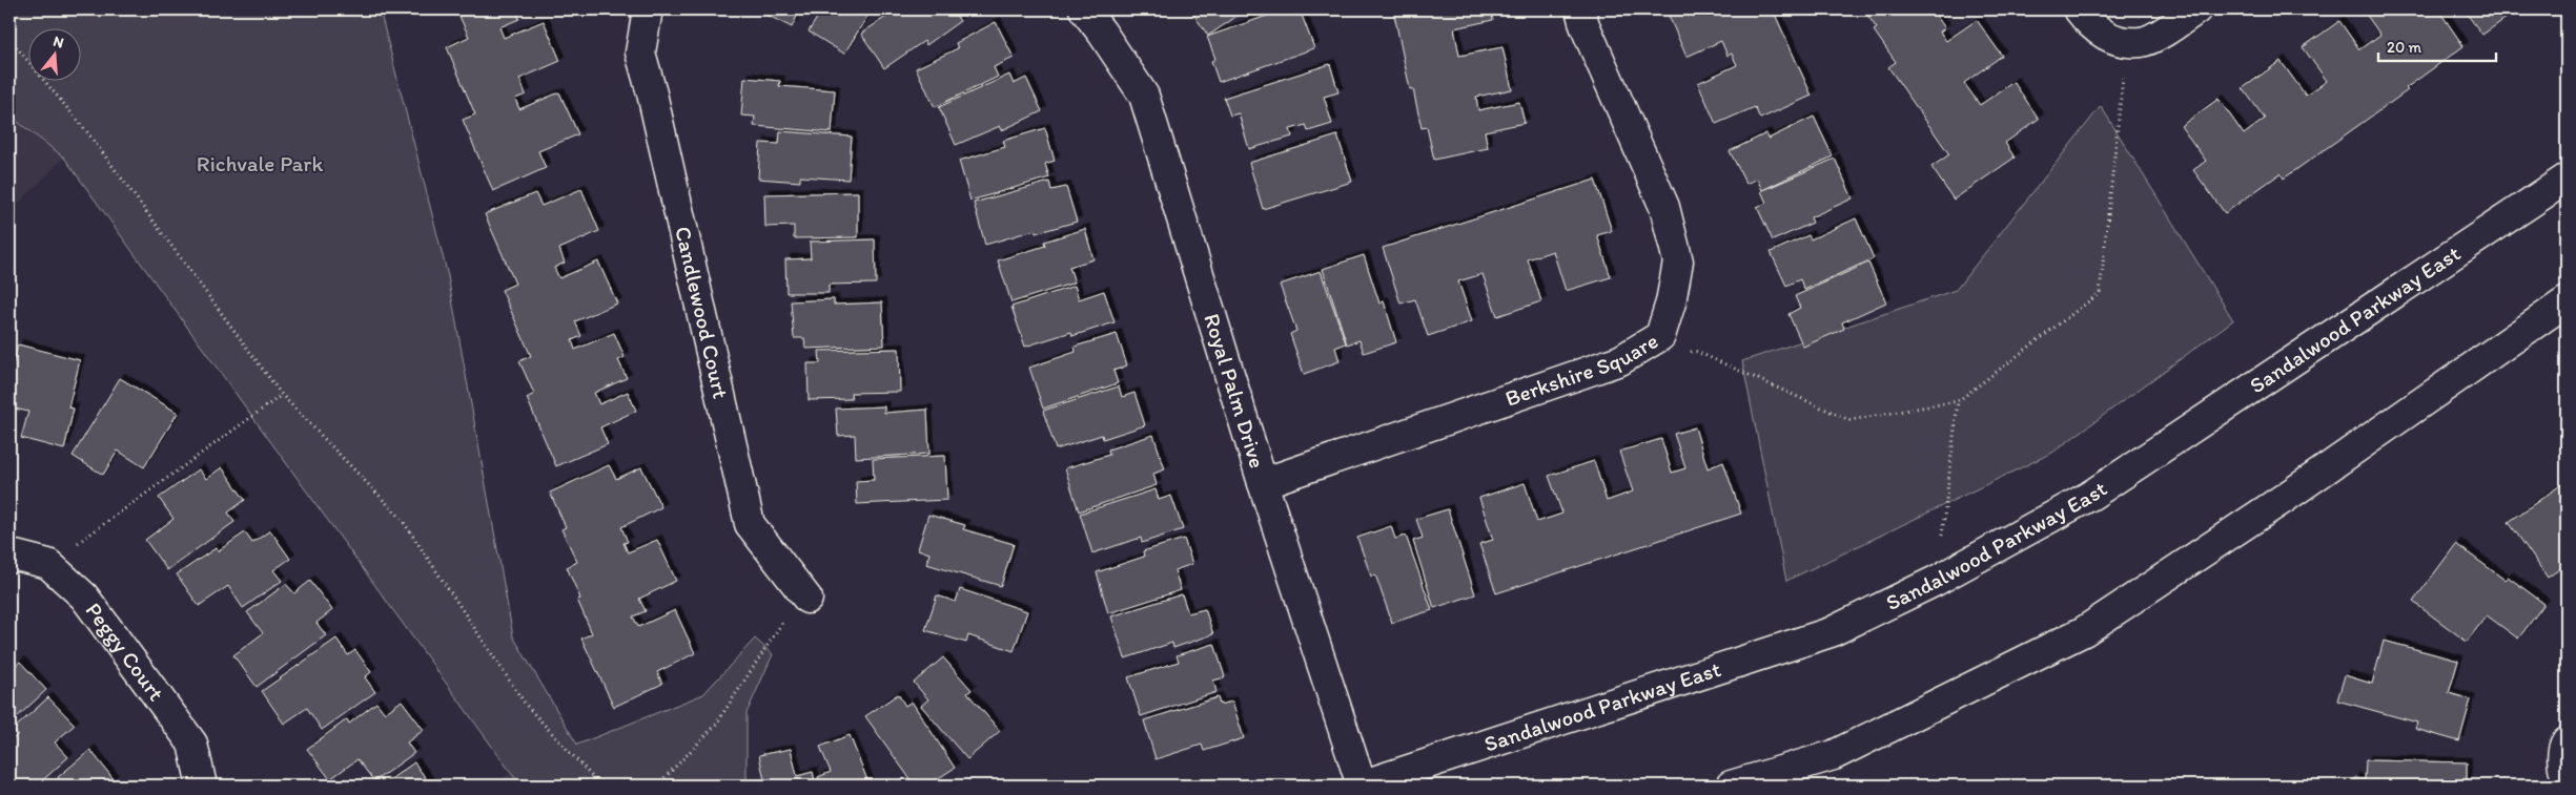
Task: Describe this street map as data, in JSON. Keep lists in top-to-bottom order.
{
  "streets": {
    "street": [
      "Candlewood Court",
      "Sandalwood Parkway East",
      "Berkshire Square",
      "Royal Palm Drive",
      "Peggy Court"
    ]
  },
  "crossings": [
    ["Sandalwood Parkway East", "Royal Palm Drive"],
    ["Berkshire Square", "Royal Palm Drive"]
  ],
  "parks": ["Richvale Park"],
  "scale_bar": "20 m",
  "north": "top"
}
